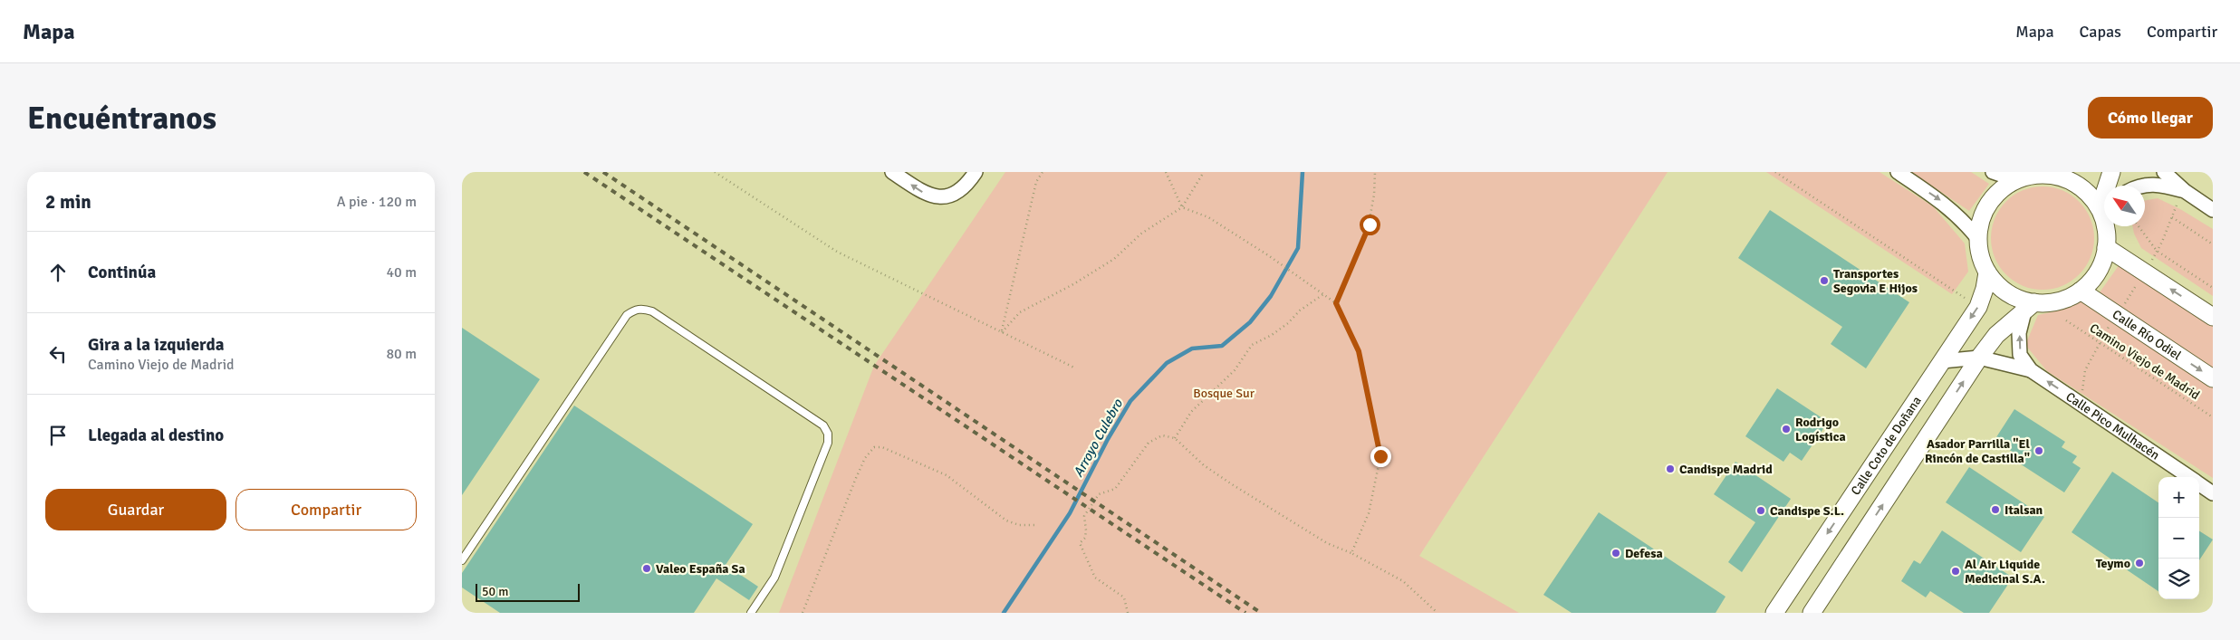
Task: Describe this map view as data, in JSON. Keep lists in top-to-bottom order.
{
  "streets": {
    "street": ["Calle Río Odiel", "Calle Pico Mulhacén", "Calle Coto de Doñana"],
    "path": ["Camino Viejo de Madrid"]
  },
  "crossings": [
    ["Calle Pico Mulhacén", "Calle Coto de Doñana"]
  ],
  "one_way": ["Calle Pico Mulhacén"],
  "water": ["Arroyo Culebro"],
  "parks": ["Bosque Sur"],
  "places": [
    "Transportes Segovia E Hijos",
    "Rodrigo Logística",
    "Asador Parrilla \"El Rincón de Castilla\"",
    "Candispe Madrid",
    "Italsan",
    "Candispe S.L.",
    "Defesa",
    "Teymo",
    "Valeo España Sa",
    "Al Air Liquide Medicinal S.A."
  ],
  "scale_bar": "50 m",
  "north": "top left",
  "page": {
    "header": "Mapa",
    "nav": ["Mapa", "Capas", "Compartir"],
    "buttons": [
      "Cómo llegar",
      ["Guardar", "Compartir"]
    ],
    "title": "Encuéntranos",
    "heading": ["2 min", "A pie · 120 m"],
    "list": [
      ["Continúa", "40 m"],
      ["Gira a la izquierda", "Camino Viejo de Madrid", "80 m"],
      "Llegada al destino"
    ],
    "map_buttons": ["+", "−"],
    "scale": "50 m"
  }
}
